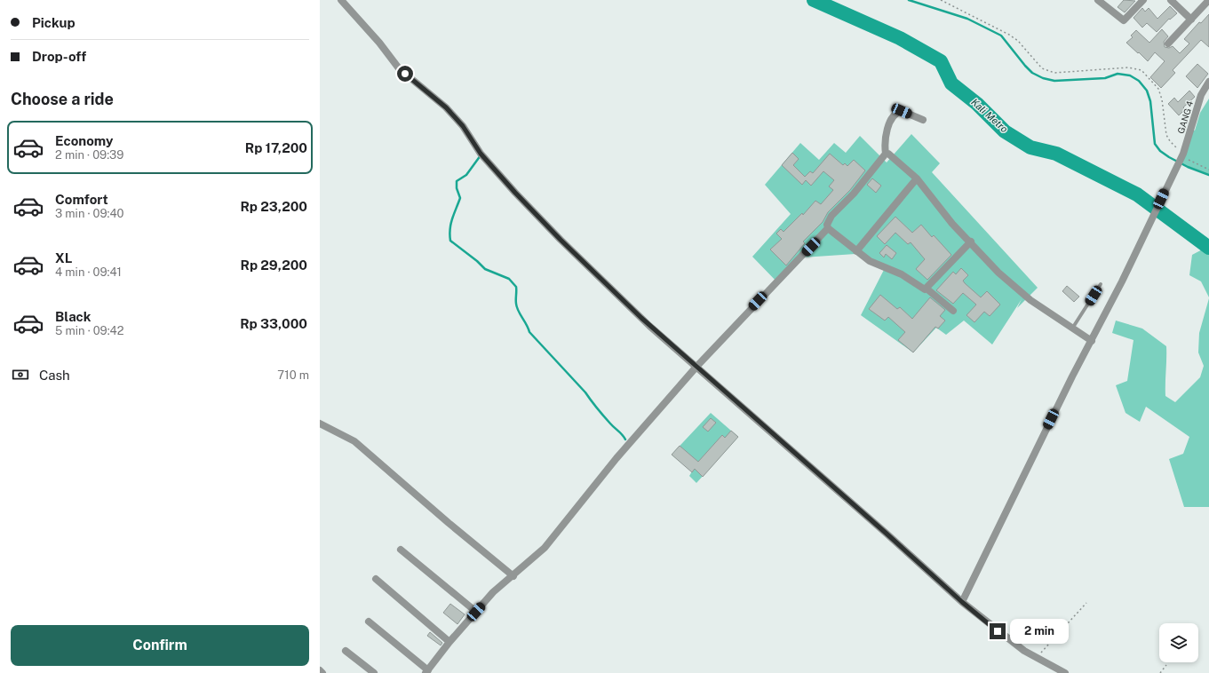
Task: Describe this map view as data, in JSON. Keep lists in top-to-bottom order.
{
  "streets": {
    "street": ["GANG 4"]
  },
  "water": ["Kali Metro"],
  "page": {
    "banner": ["Pickup", "Drop-off"],
    "heading": "Choose a ride",
    "list": [
      {
        "name": "Economy",
        "note": "2 min · 09:39",
        "value": "Rp 17,200"
      },
      {
        "name": "Comfort",
        "note": "3 min · 09:40",
        "value": "Rp 23,200"
      },
      {
        "name": "XL",
        "note": "4 min · 09:41",
        "value": "Rp 29,200"
      },
      {
        "name": "Black",
        "note": "5 min · 09:42",
        "value": "Rp 33,000"
      }
    ],
    "pay": ["Cash", "710 m"],
    "buttons": "Confirm",
    "bubble": "2 min"
  }
}
